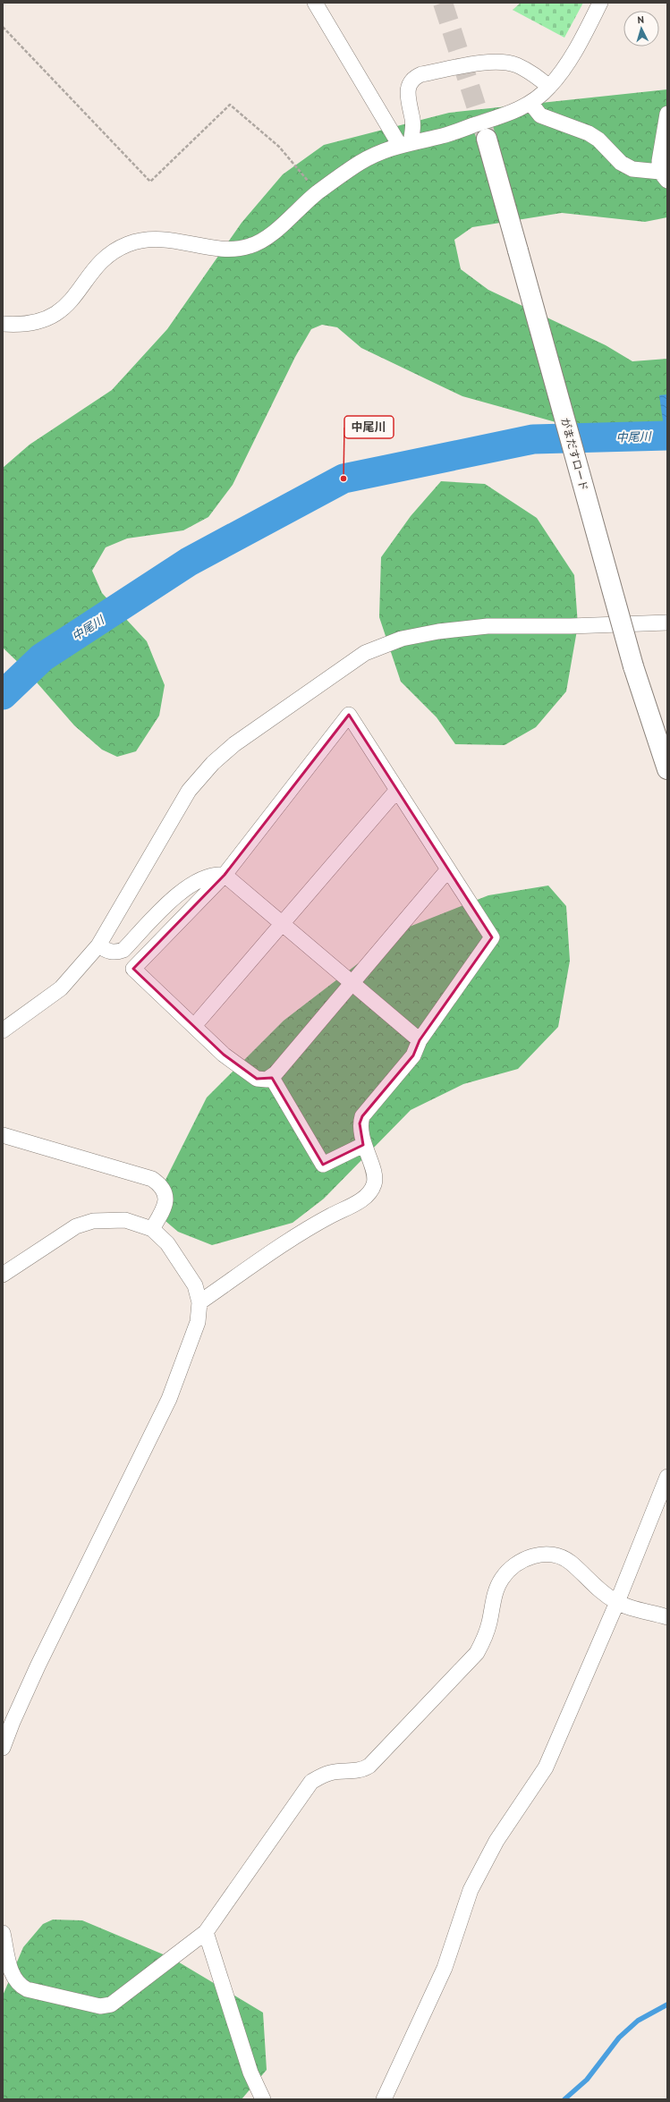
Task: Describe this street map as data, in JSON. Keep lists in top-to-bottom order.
{
  "streets": {
    "highway": ["がまだすロード"]
  },
  "water": ["中尾川"],
  "places": ["中尾川"],
  "north": "top"
}
